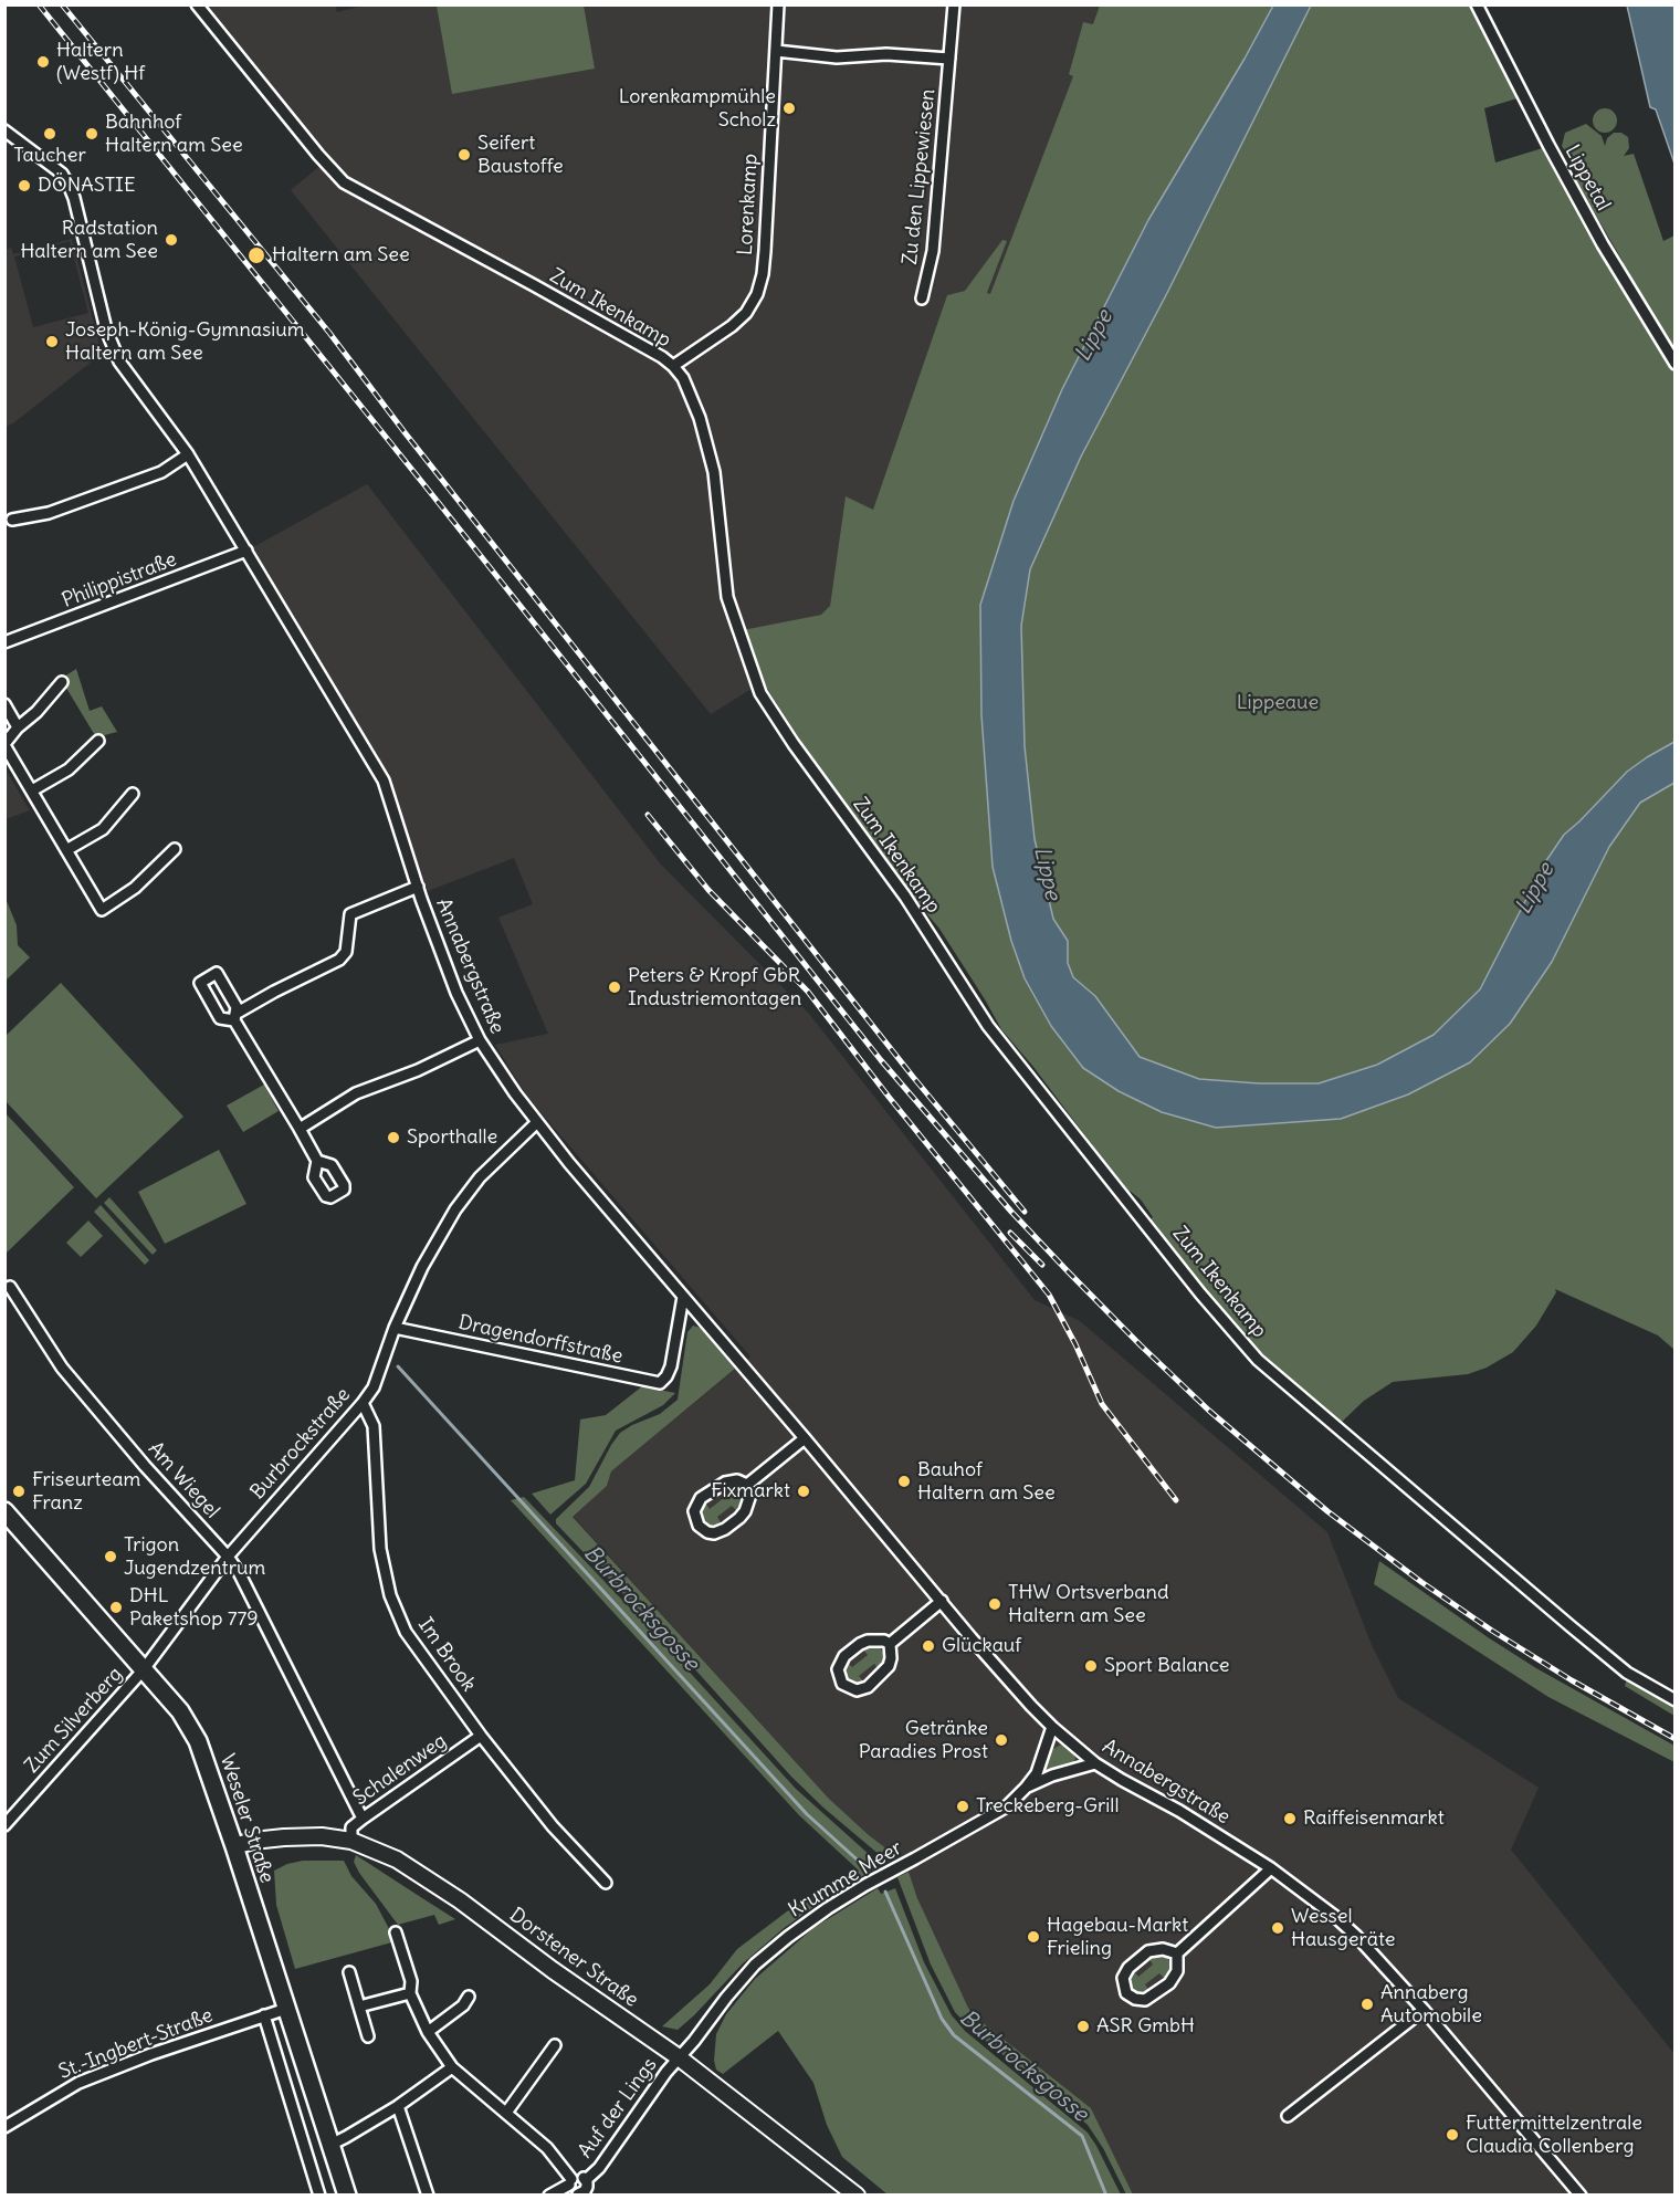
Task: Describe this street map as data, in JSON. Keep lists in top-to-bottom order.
{
  "streets": {
    "main road": ["Weseler Straße", "Dorstener Straße"],
    "street": [
      "Zu den Lippewiesen",
      "Lippetal",
      "Lorenkamp",
      "Zum Ikenkamp",
      "Philippistraße",
      "Annabergstraße",
      "Dragendorffstraße",
      "Burbrockstraße",
      "Am Wiegel",
      "Im Brook",
      "Zum Silverberg",
      "Schalenweg",
      "Krumme Meer",
      "St.-Ingbert-Straße",
      "Auf der Lings"
    ]
  },
  "crossings": [
    ["Lorenkamp", "Zum Ikenkamp"],
    ["Philippistraße", "Annabergstraße"],
    ["Annabergstraße", "Dragendorffstraße"],
    ["Annabergstraße", "Burbrockstraße"],
    ["Annabergstraße", "Krumme Meer"],
    ["Dragendorffstraße", "Burbrockstraße"],
    ["Burbrockstraße", "Am Wiegel"],
    ["Burbrockstraße", "Im Brook"],
    ["Burbrockstraße", "Zum Silverberg"],
    ["Burbrockstraße", "Weseler Straße"],
    ["Am Wiegel", "Schalenweg"],
    ["Im Brook", "Schalenweg"],
    ["Zum Silverberg", "Weseler Straße"],
    ["Schalenweg", "Dorstener Straße"],
    ["Weseler Straße", "Dorstener Straße"],
    ["Weseler Straße", "St.-Ingbert-Straße"],
    ["Krumme Meer", "Dorstener Straße"],
    ["Krumme Meer", "Auf der Lings"],
    ["Dorstener Straße", "Auf der Lings"]
  ],
  "water": ["Lippe", "Burbrocksgosse"],
  "parks": ["Lippeaue"],
  "places": [
    "Haltern (Westf) Hf",
    "Lorenkampmühle Scholz",
    "Taucher",
    "Bahnhof Haltern am See",
    "Seifert Baustoffe",
    "DÖNASTIE",
    "Radstation Haltern am See",
    "Haltern am See",
    "Joseph-König-Gymnasium Haltern am See",
    "Peters & Kropf GbR Industriemontagen",
    "Sporthalle",
    "Bauhof Haltern am See",
    "Friseurteam Franz",
    "Fixmarkt",
    "Trigon Jugendzentrum",
    "THW Ortsverband Haltern am See",
    "DHL Paketshop 779",
    "Glückauf",
    "Sport Balance",
    "Getränke Paradies Prost",
    "Treckeberg-Grill",
    "Raiffeisenmarkt",
    "Wessel Hausgeräte",
    "Hagebau-Markt Frieling",
    "Annaberg Automobile",
    "ASR GmbH",
    "Futtermittelzentrale Claudia Collenberg"
  ]
}
